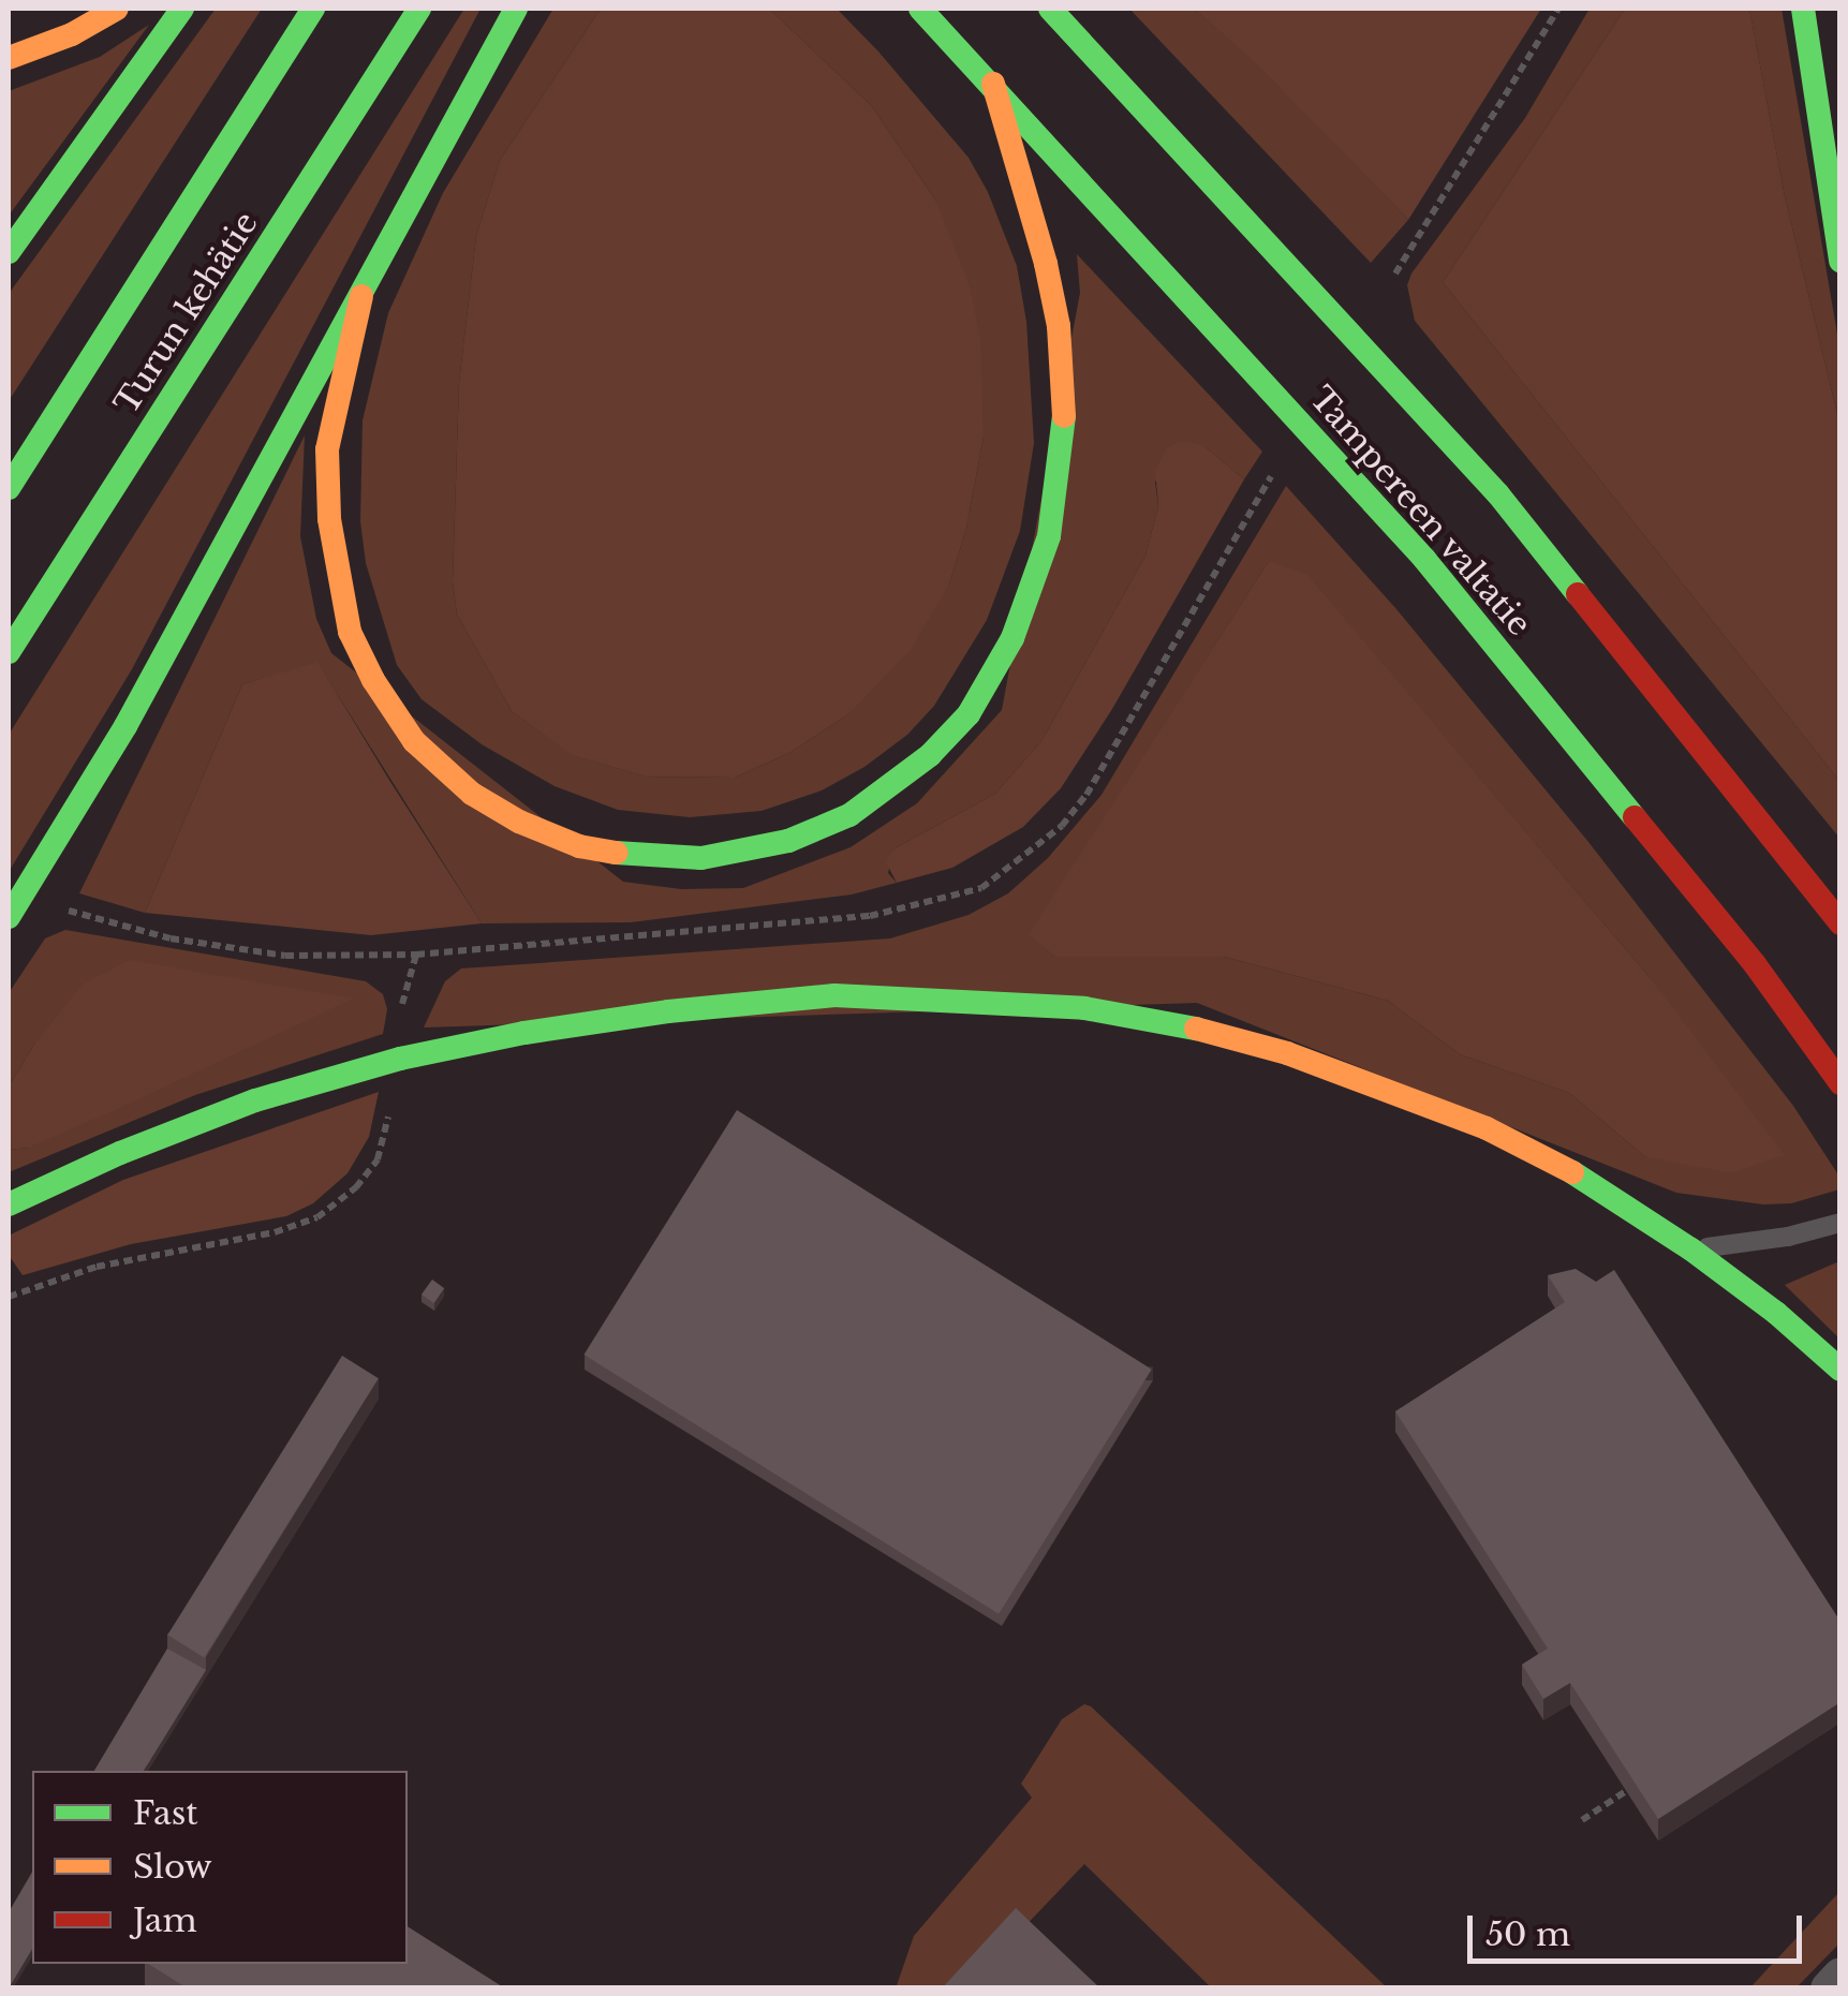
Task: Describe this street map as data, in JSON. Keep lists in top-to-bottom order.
{
  "streets": {
    "highway": ["Turun kehätie", "Tampereen valtatie"]
  },
  "legend": ["Fast", "Slow", "Jam"],
  "scale_bar": "50 m"
}
